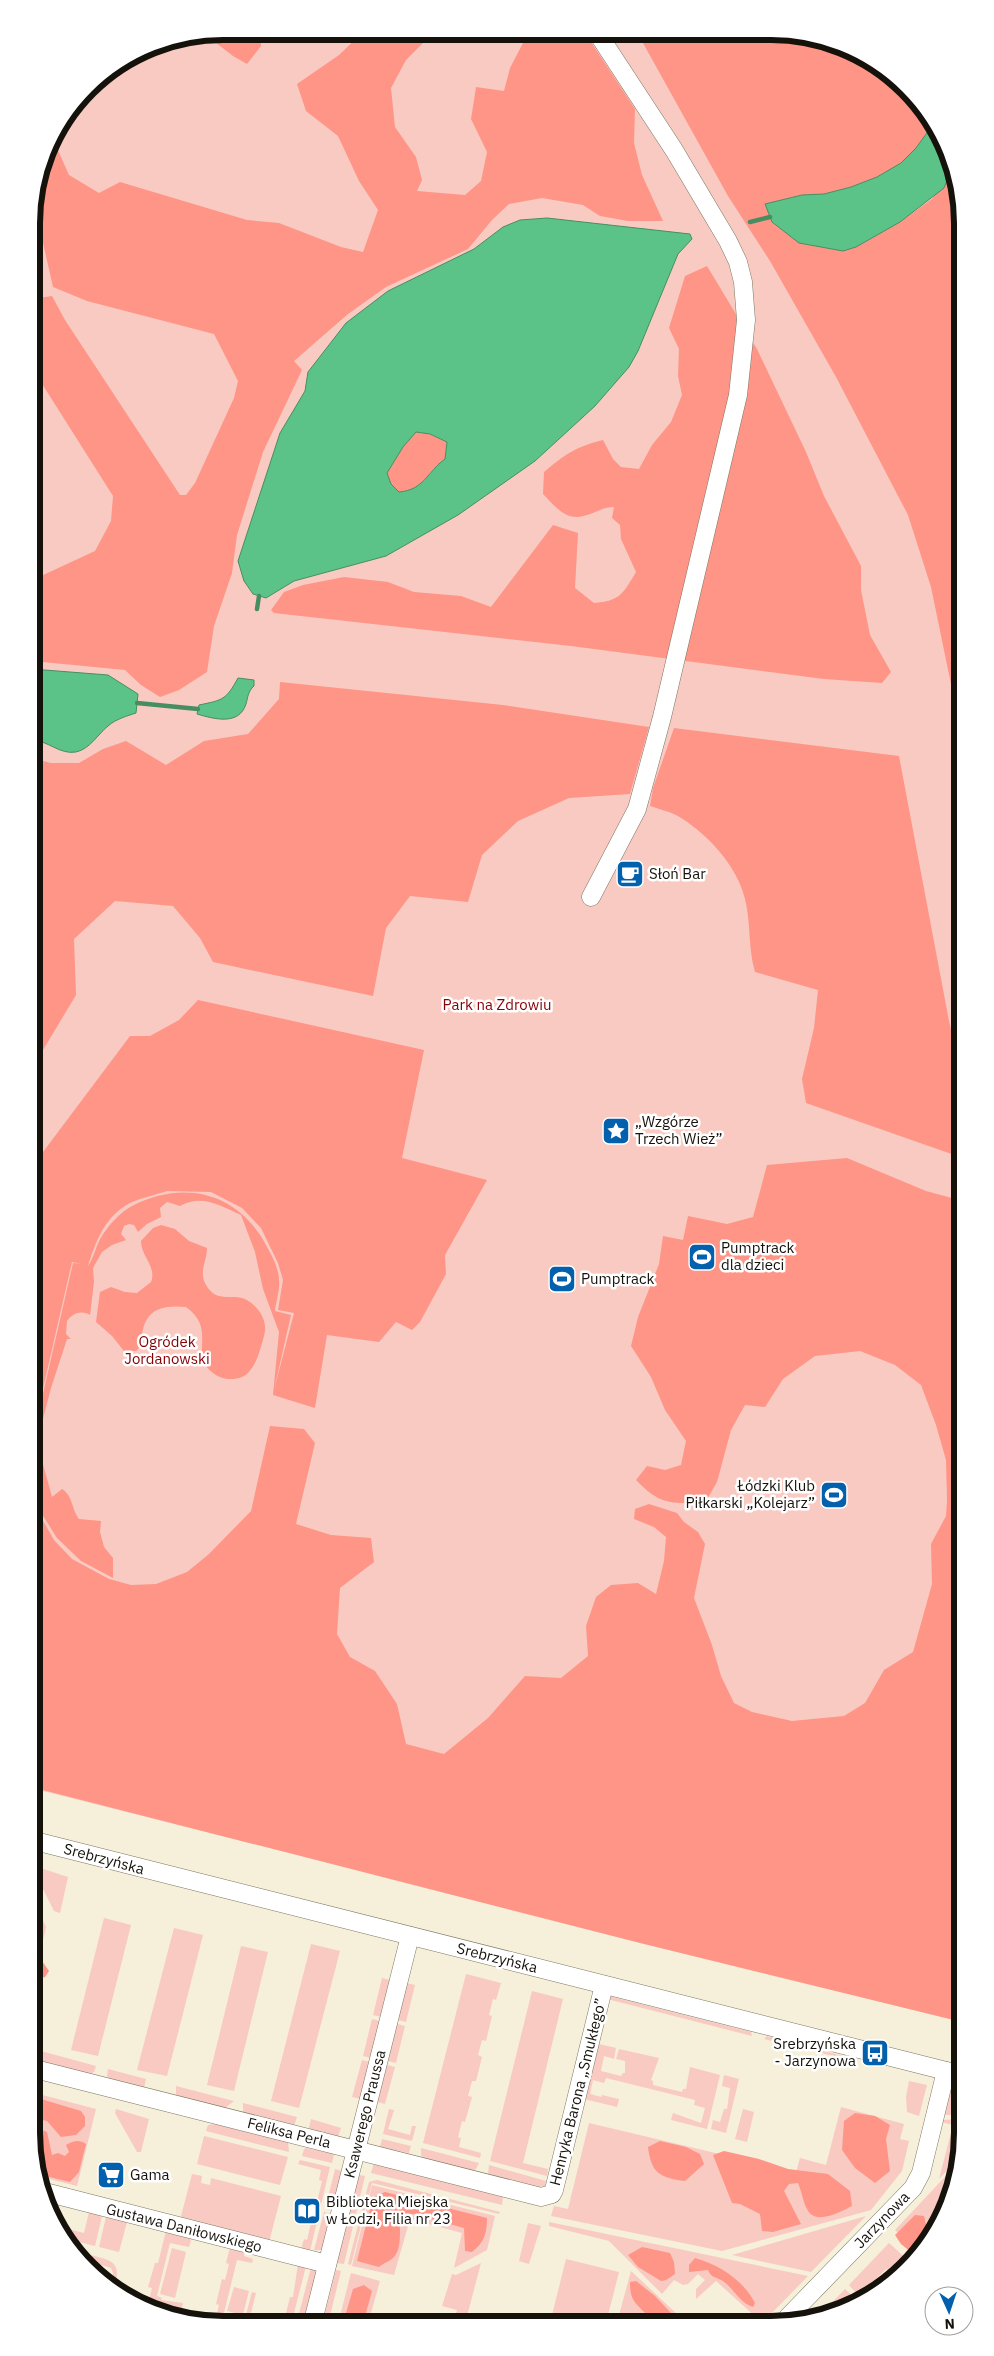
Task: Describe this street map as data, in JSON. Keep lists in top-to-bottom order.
{
  "streets": {
    "street": [
      "Srebrzyńska",
      "Henryka Barona „Smukłego”",
      "Ksawerego Praussa",
      "Feliksa Perla",
      "Jarzynowa",
      "Gustawa Daniłowskiego"
    ]
  },
  "crossings": [
    ["Srebrzyńska", "Henryka Barona „Smukłego”"],
    ["Srebrzyńska", "Ksawerego Praussa"],
    ["Srebrzyńska", "Jarzynowa"],
    ["Henryka Barona „Smukłego”", "Feliksa Perla"],
    ["Ksawerego Praussa", "Feliksa Perla"],
    ["Ksawerego Praussa", "Gustawa Daniłowskiego"]
  ],
  "parks": ["Park na Zdrowiu", "Ogródek Jordanowski"],
  "places": {
    "cafe": ["Słoń Bar"],
    "place": ["„Wzgórze Trzech Wież”"],
    "sports": ["Pumptrack dla dzieci", "Pumptrack", "Łódzki Klub Piłkarski „Kolejarz”"],
    "bus stop": ["Srebrzyńska - Jarzynowa"],
    "supermarket": ["Gama"],
    "library": ["Biblioteka Miejska w Łodzi, Filia nr 23"]
  },
  "north": "bottom"
}
